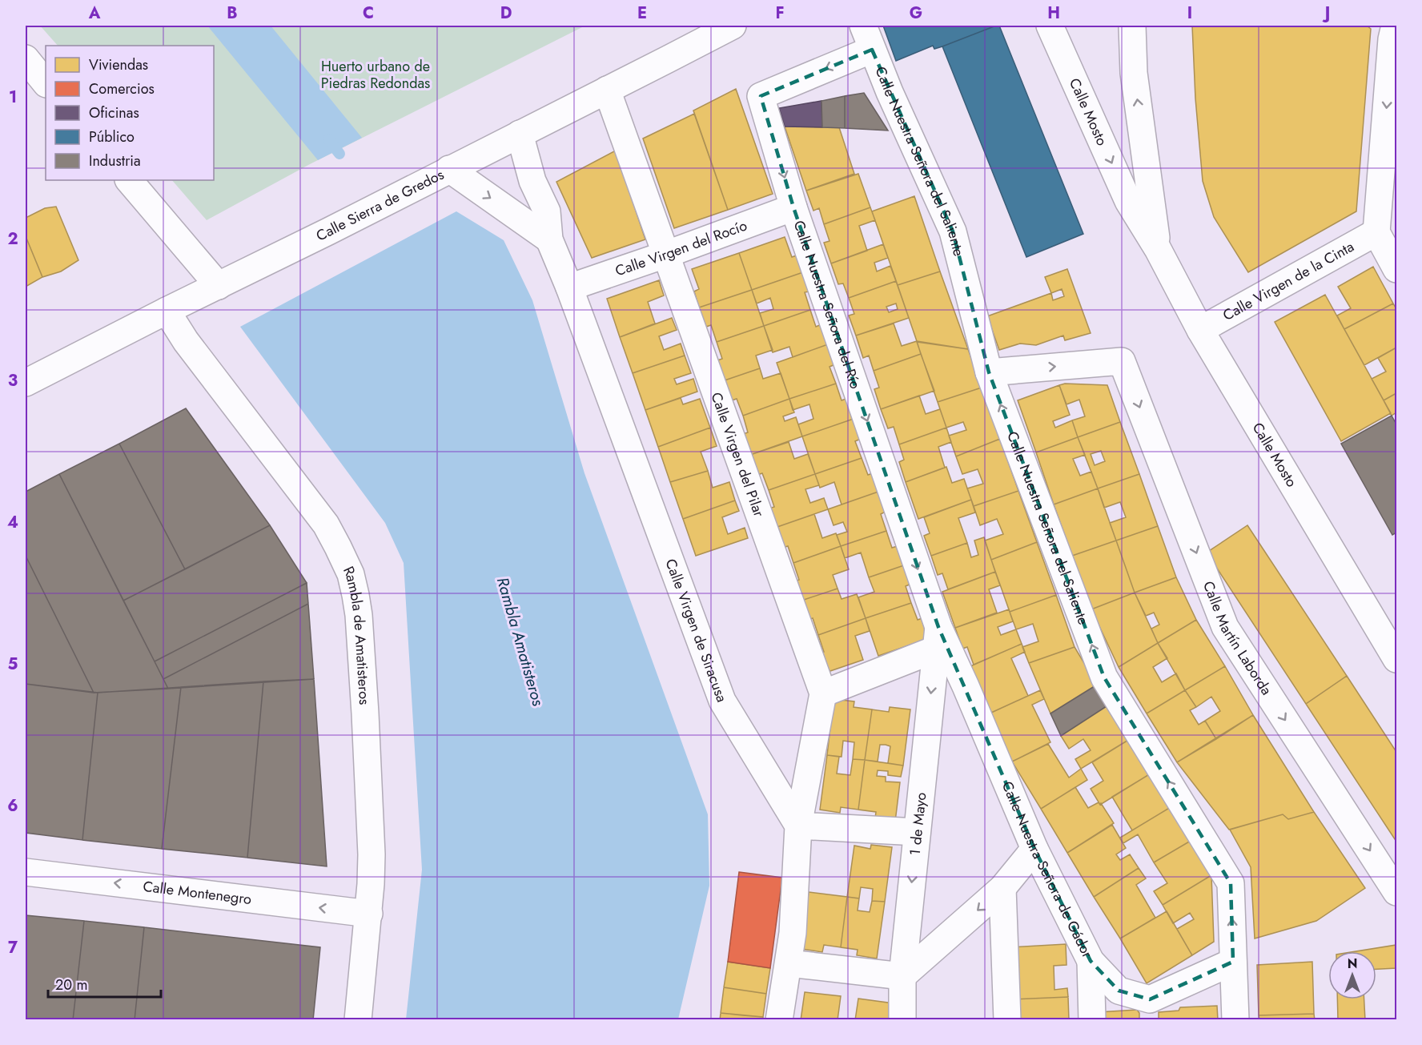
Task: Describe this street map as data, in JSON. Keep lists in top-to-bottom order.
{
  "streets": {
    "street": [
      "Calle Mosto",
      "Calle Nuestra Señora del Saliente",
      "Calle Sierra de Gredos",
      "Calle Virgen del Rocío",
      "Calle Virgen de la Cinta",
      "Calle Nuestra Señora del Río",
      "Calle Virgen del Pilar",
      "Calle Virgen de Siracusa",
      "Rambla de Amatisteros",
      "Calle Martín Laborda",
      "1 de Mayo",
      "Calle Nuestra Señora de Gádor",
      "Calle Montenegro"
    ]
  },
  "crossings": [
    ["Calle Mosto", "Calle Virgen de la Cinta"],
    ["Calle Nuestra Señora del Saliente", "Calle Nuestra Señora del Río"],
    ["Calle Nuestra Señora del Saliente", "Calle Martín Laborda"],
    ["Calle Nuestra Señora del Saliente", "Calle Nuestra Señora de Gádor"],
    ["Calle Sierra de Gredos", "Calle Virgen del Pilar"],
    ["Calle Sierra de Gredos", "Calle Virgen de Siracusa"],
    ["Calle Sierra de Gredos", "Rambla de Amatisteros"],
    ["Calle Virgen del Rocío", "Calle Nuestra Señora del Río"],
    ["Calle Virgen del Rocío", "Calle Virgen del Pilar"],
    ["Calle Virgen del Rocío", "Calle Virgen de Siracusa"],
    ["Calle Nuestra Señora del Río", "1 de Mayo"],
    ["Calle Nuestra Señora del Río", "Calle Nuestra Señora de Gádor"],
    ["Rambla de Amatisteros", "Calle Montenegro"],
    ["1 de Mayo", "Calle Nuestra Señora de Gádor"]
  ],
  "one_way": [
    "Calle Nuestra Señora del Saliente",
    "Calle Nuestra Señora del Río",
    "Calle Martín Laborda",
    "Calle Montenegro"
  ],
  "water": ["Rambla Amatisteros"],
  "parks": ["Huerto urbano de Piedras Redondas"],
  "legend": [
    "Viviendas",
    "Comercios",
    "Oficinas",
    "Público",
    "Industria"
  ],
  "scale_bar": "20 m",
  "north": "top",
  "grid": {
    "columns": [
      "A",
      "B",
      "C",
      "D",
      "E",
      "F",
      "G",
      "H",
      "I",
      "J"
    ],
    "rows": [
      "1",
      "2",
      "3",
      "4",
      "5",
      "6",
      "7"
    ]
  }
}
